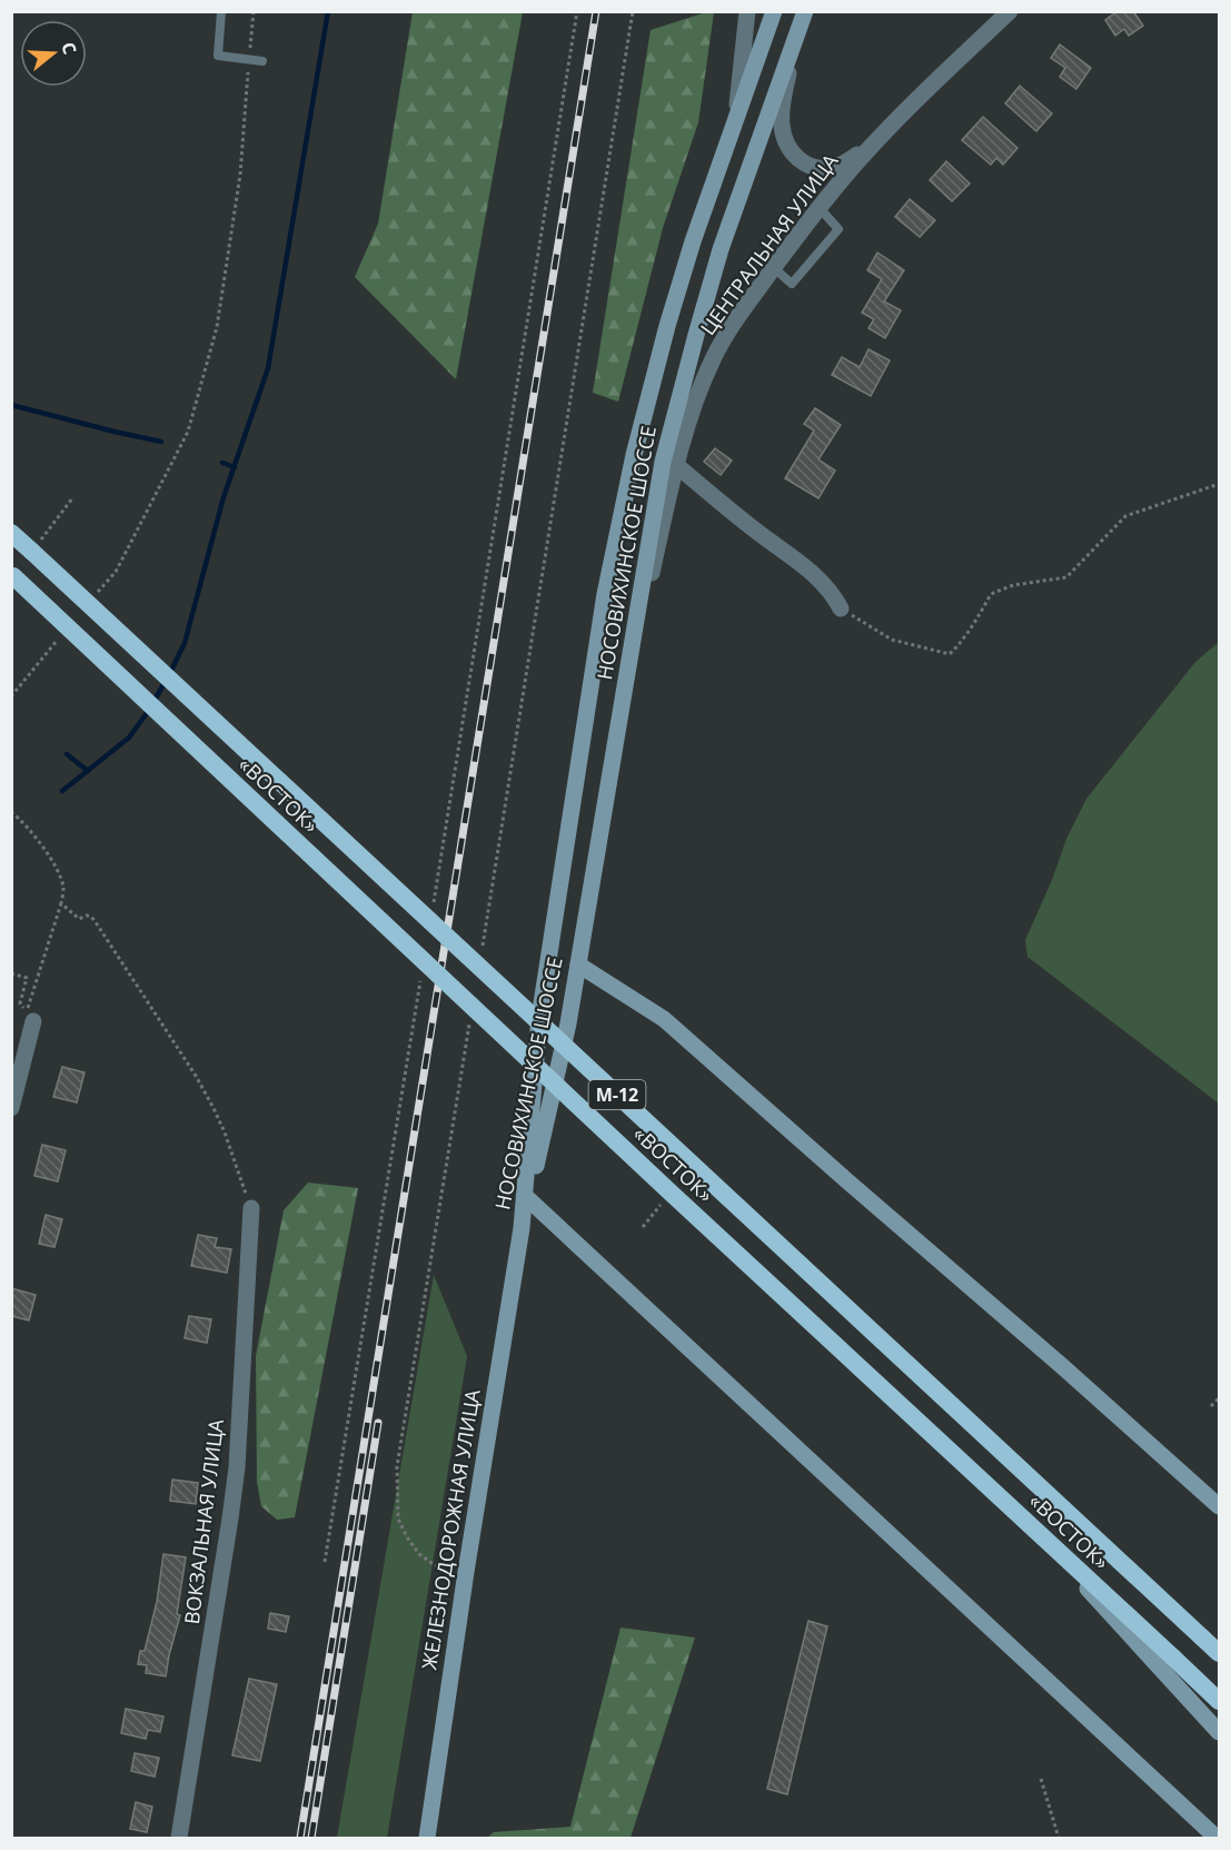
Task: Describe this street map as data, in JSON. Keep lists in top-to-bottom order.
{
  "streets": {
    "highway": ["«ВОСТОК»", "М-12"],
    "main road": ["НОСОВИХИНСКОЕ ШОССЕ", "ЖЕЛЕЗНОДОРОЖНАЯ УЛИЦА"],
    "street": ["ЦЕНТРАЛЬНАЯ УЛИЦА", "ВОКЗАЛЬНАЯ УЛИЦА"]
  },
  "crossings": [
    ["ЦЕНТРАЛЬНАЯ УЛИЦА", "НОСОВИХИНСКОЕ ШОССЕ"],
    ["НОСОВИХИНСКОЕ ШОССЕ", "ЖЕЛЕЗНОДОРОЖНАЯ УЛИЦА"]
  ],
  "north": "right"
}
